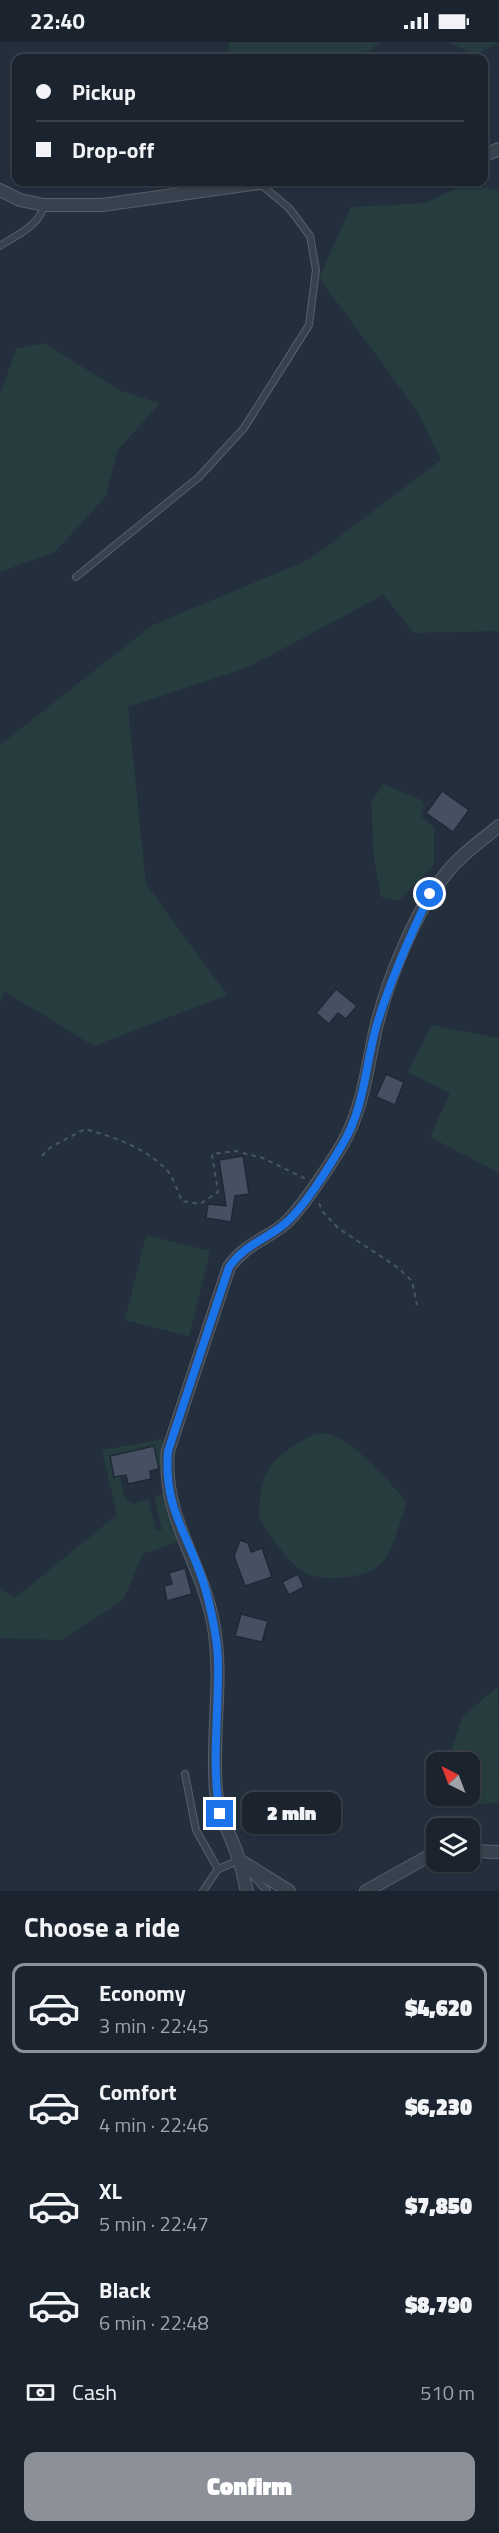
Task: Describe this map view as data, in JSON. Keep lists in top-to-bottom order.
{
  "north": "top left",
  "page": {
    "status": "22:40",
    "banner": ["Pickup", "Drop-off"],
    "bubble": "2 min",
    "heading": "Choose a ride",
    "list": [
      {
        "name": "Economy",
        "note": "3 min · 22:45",
        "value": "$4,620"
      },
      {
        "name": "Comfort",
        "note": "4 min · 22:46",
        "value": "$6,230"
      },
      {
        "name": "XL",
        "note": "5 min · 22:47",
        "value": "$7,850"
      },
      {
        "name": "Black",
        "note": "6 min · 22:48",
        "value": "$8,790"
      }
    ],
    "pay": ["Cash", "510 m"],
    "buttons": "Confirm"
  }
}
